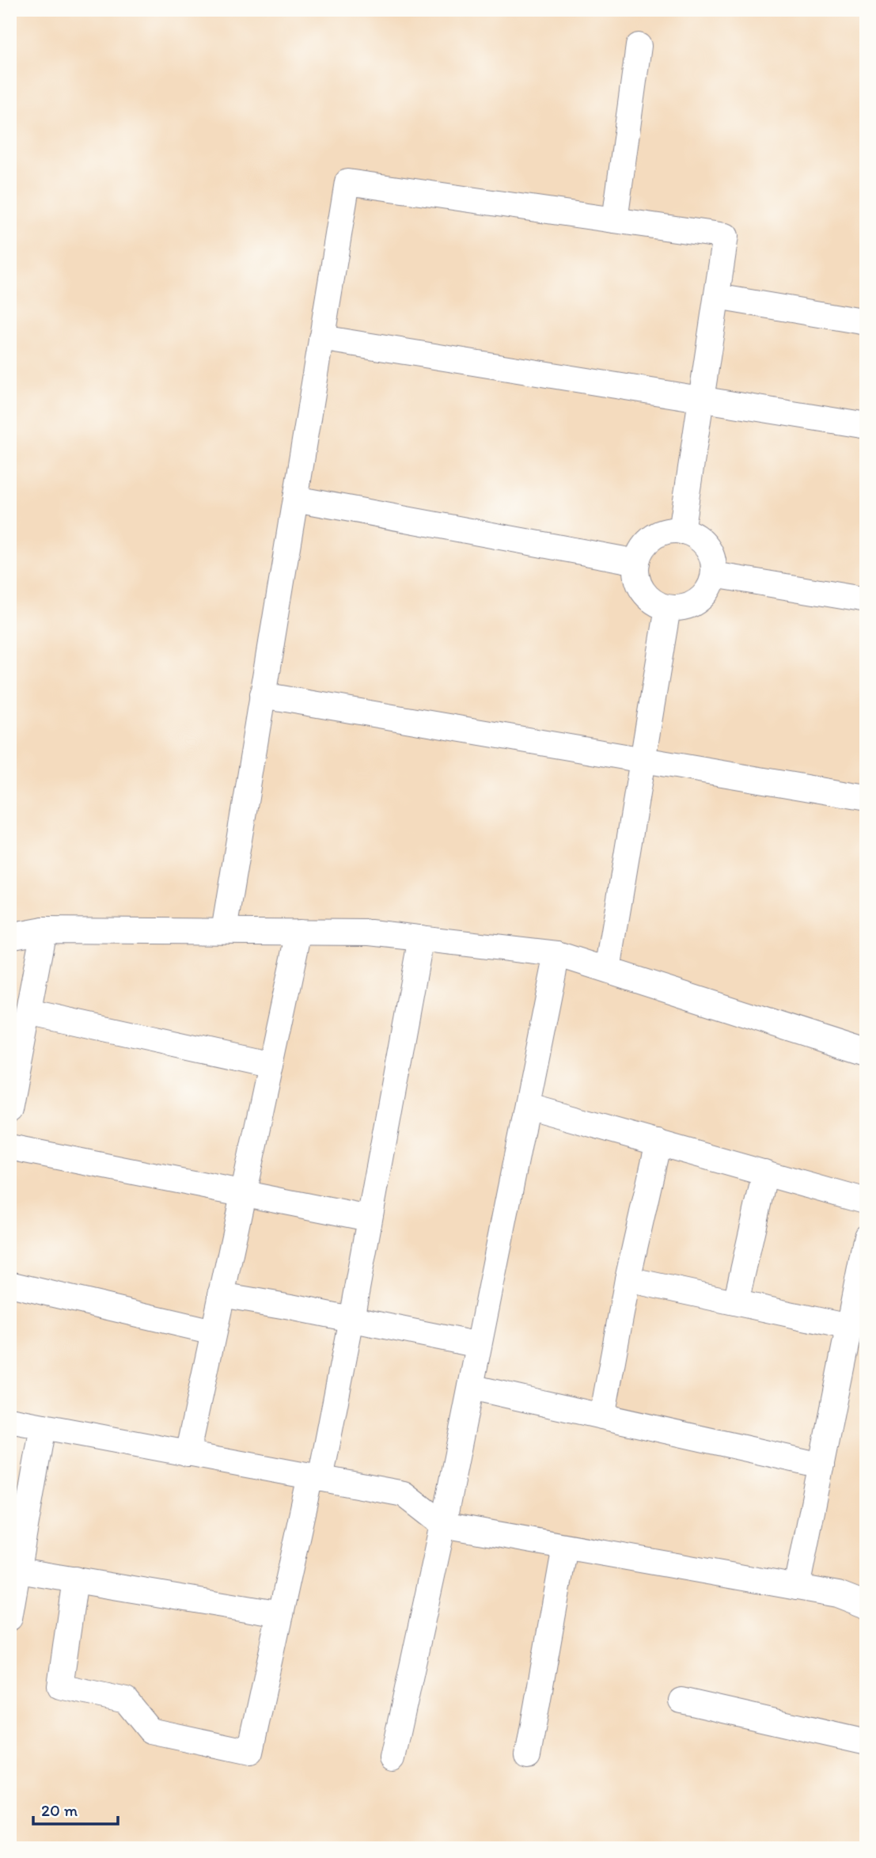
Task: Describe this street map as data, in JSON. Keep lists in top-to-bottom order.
{
  "scale_bar": "20 m"
}
